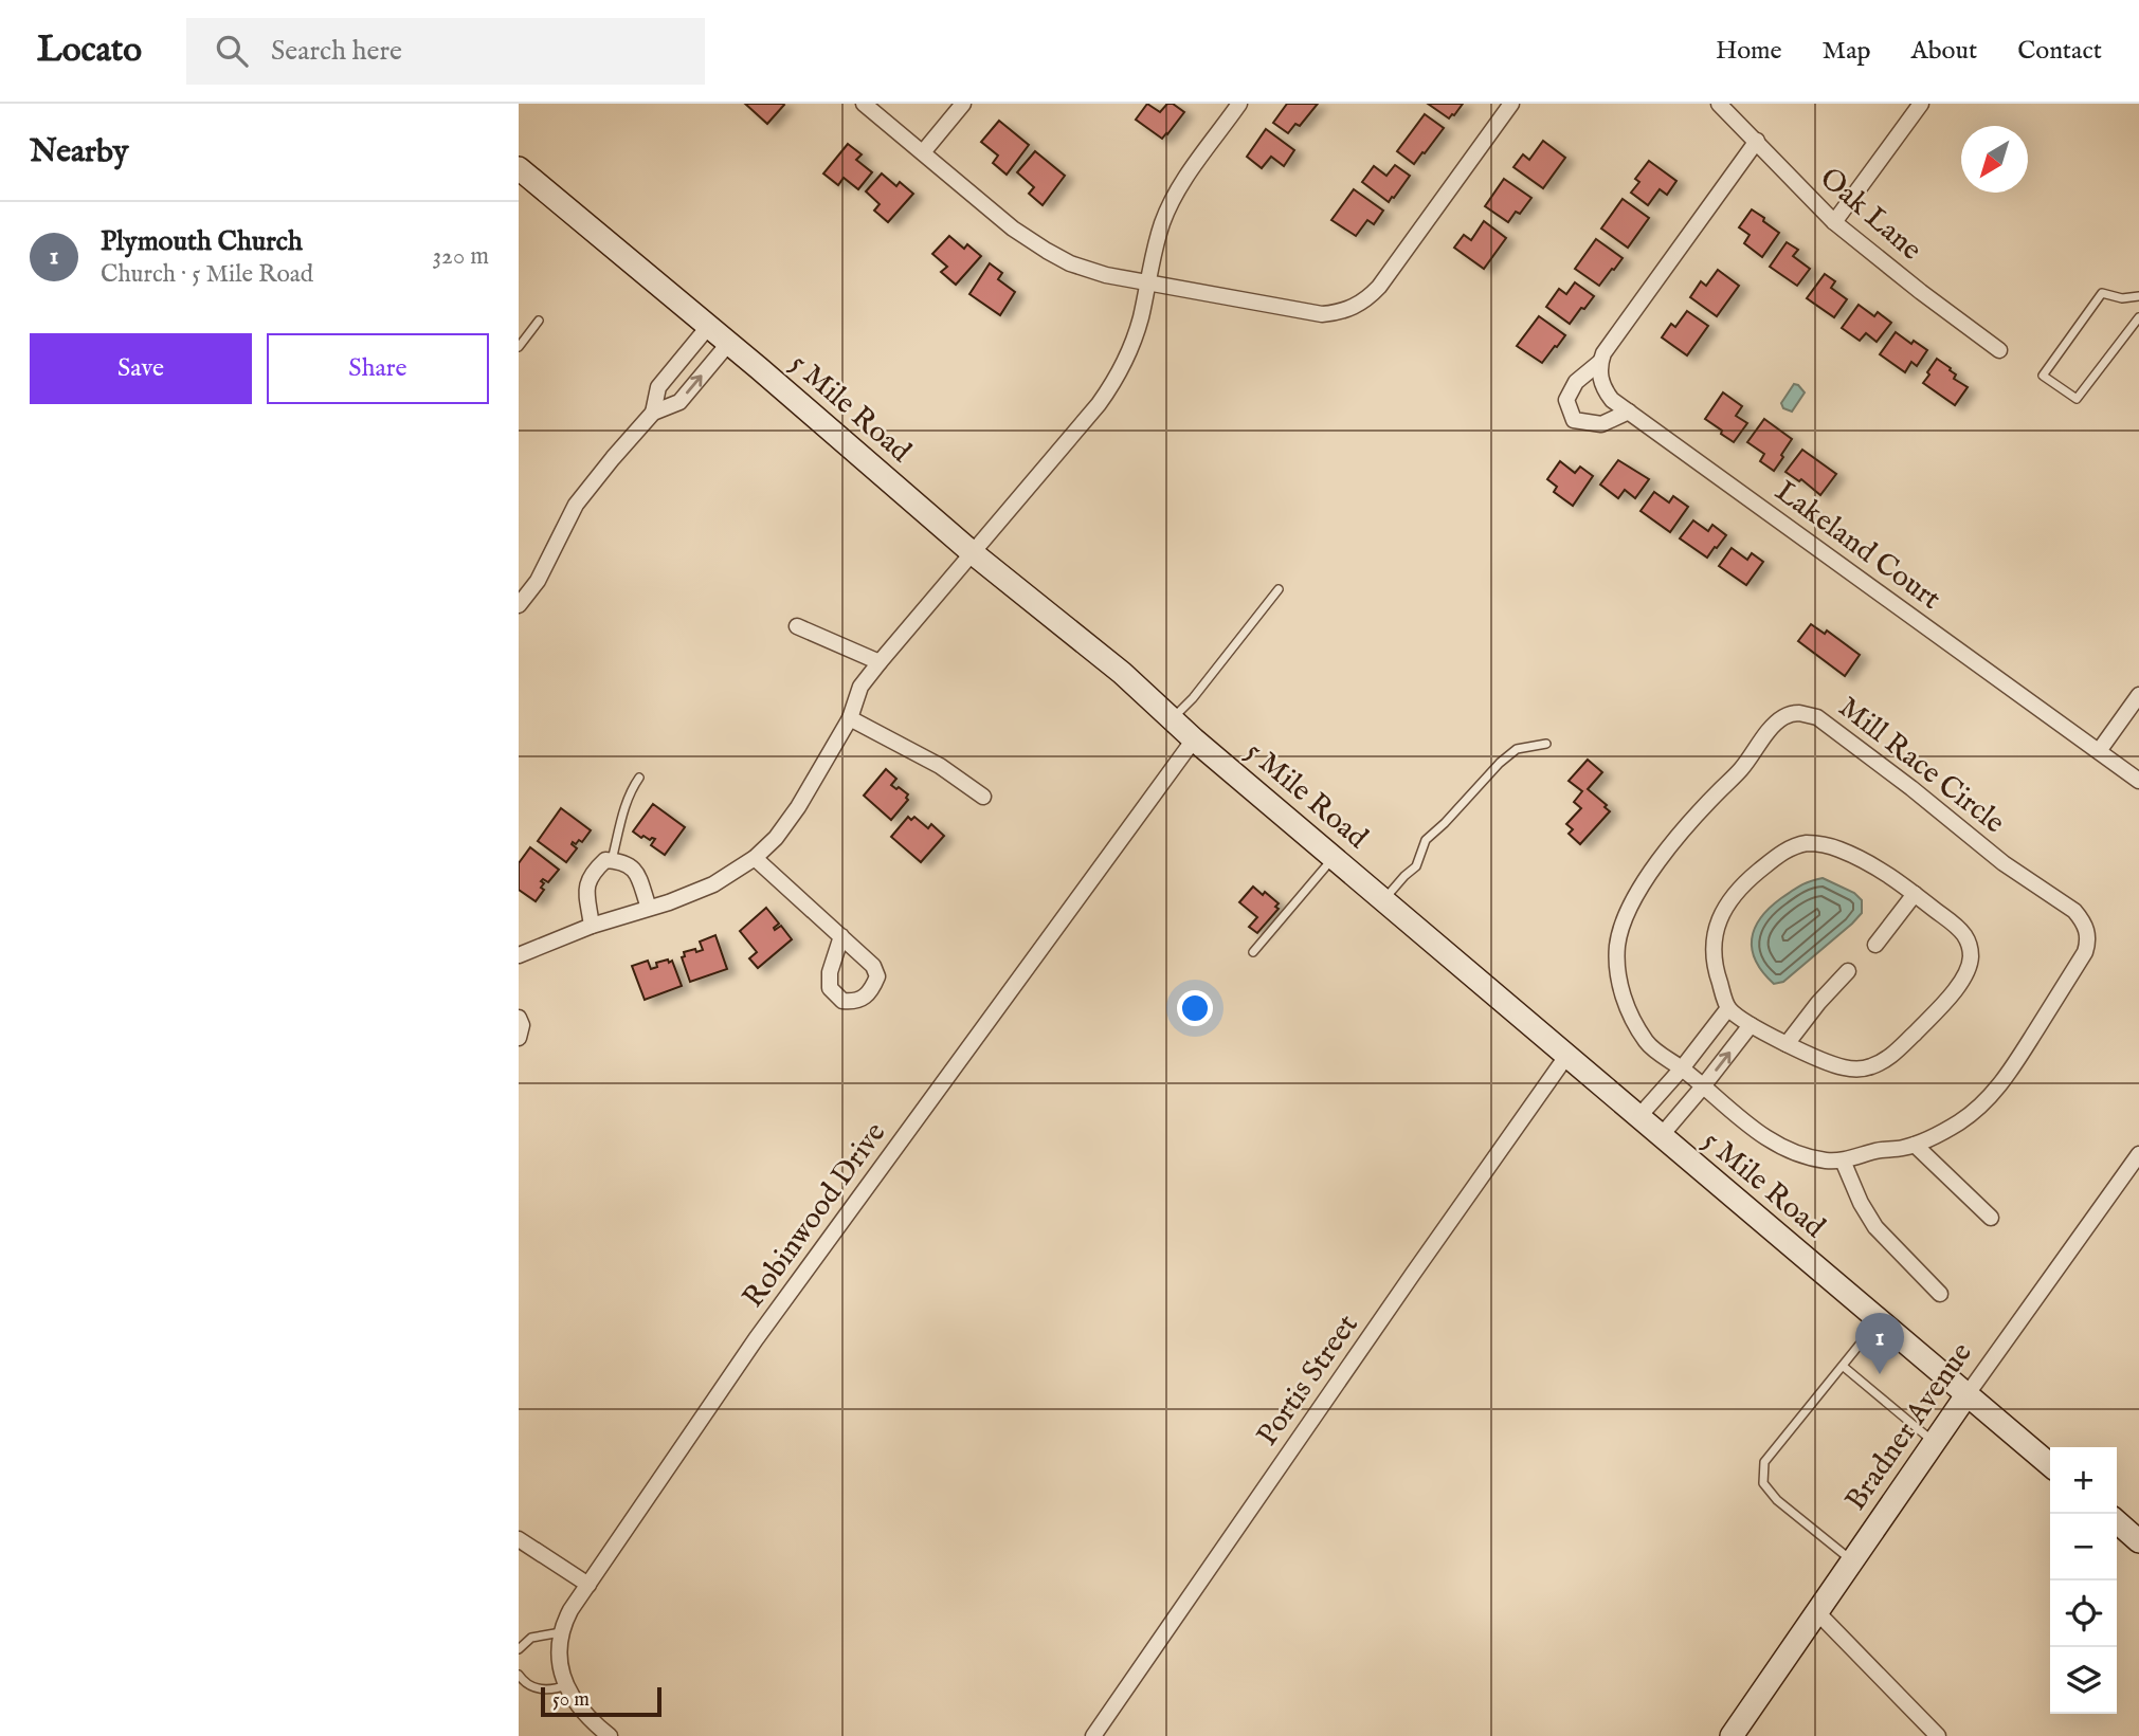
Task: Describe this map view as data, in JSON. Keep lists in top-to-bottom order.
{
  "streets": {
    "street": [
      "Oak Lane",
      "5 Mile Road",
      "Lakeland Court",
      "Mill Race Circle",
      "Robinwood Drive",
      "Portis Street",
      "Bradner Avenue"
    ]
  },
  "crossings": [
    ["5 Mile Road", "Robinwood Drive"],
    ["5 Mile Road", "Portis Street"],
    ["5 Mile Road", "Bradner Avenue"]
  ],
  "scale_bar": "50 m",
  "north": "bottom left",
  "page": {
    "header": "Locato",
    "search": "Search here",
    "nav": [
      "Home",
      "Map",
      "About",
      "Contact"
    ],
    "heading": "Nearby",
    "list": [
      {
        "mark": "1",
        "name": "Plymouth Church",
        "note": "Church · 5 Mile Road",
        "value": "320 m"
      }
    ],
    "buttons": ["Save", "Share"],
    "pins": "1",
    "map_buttons": ["+", "−"],
    "scale": "50 m"
  }
}
